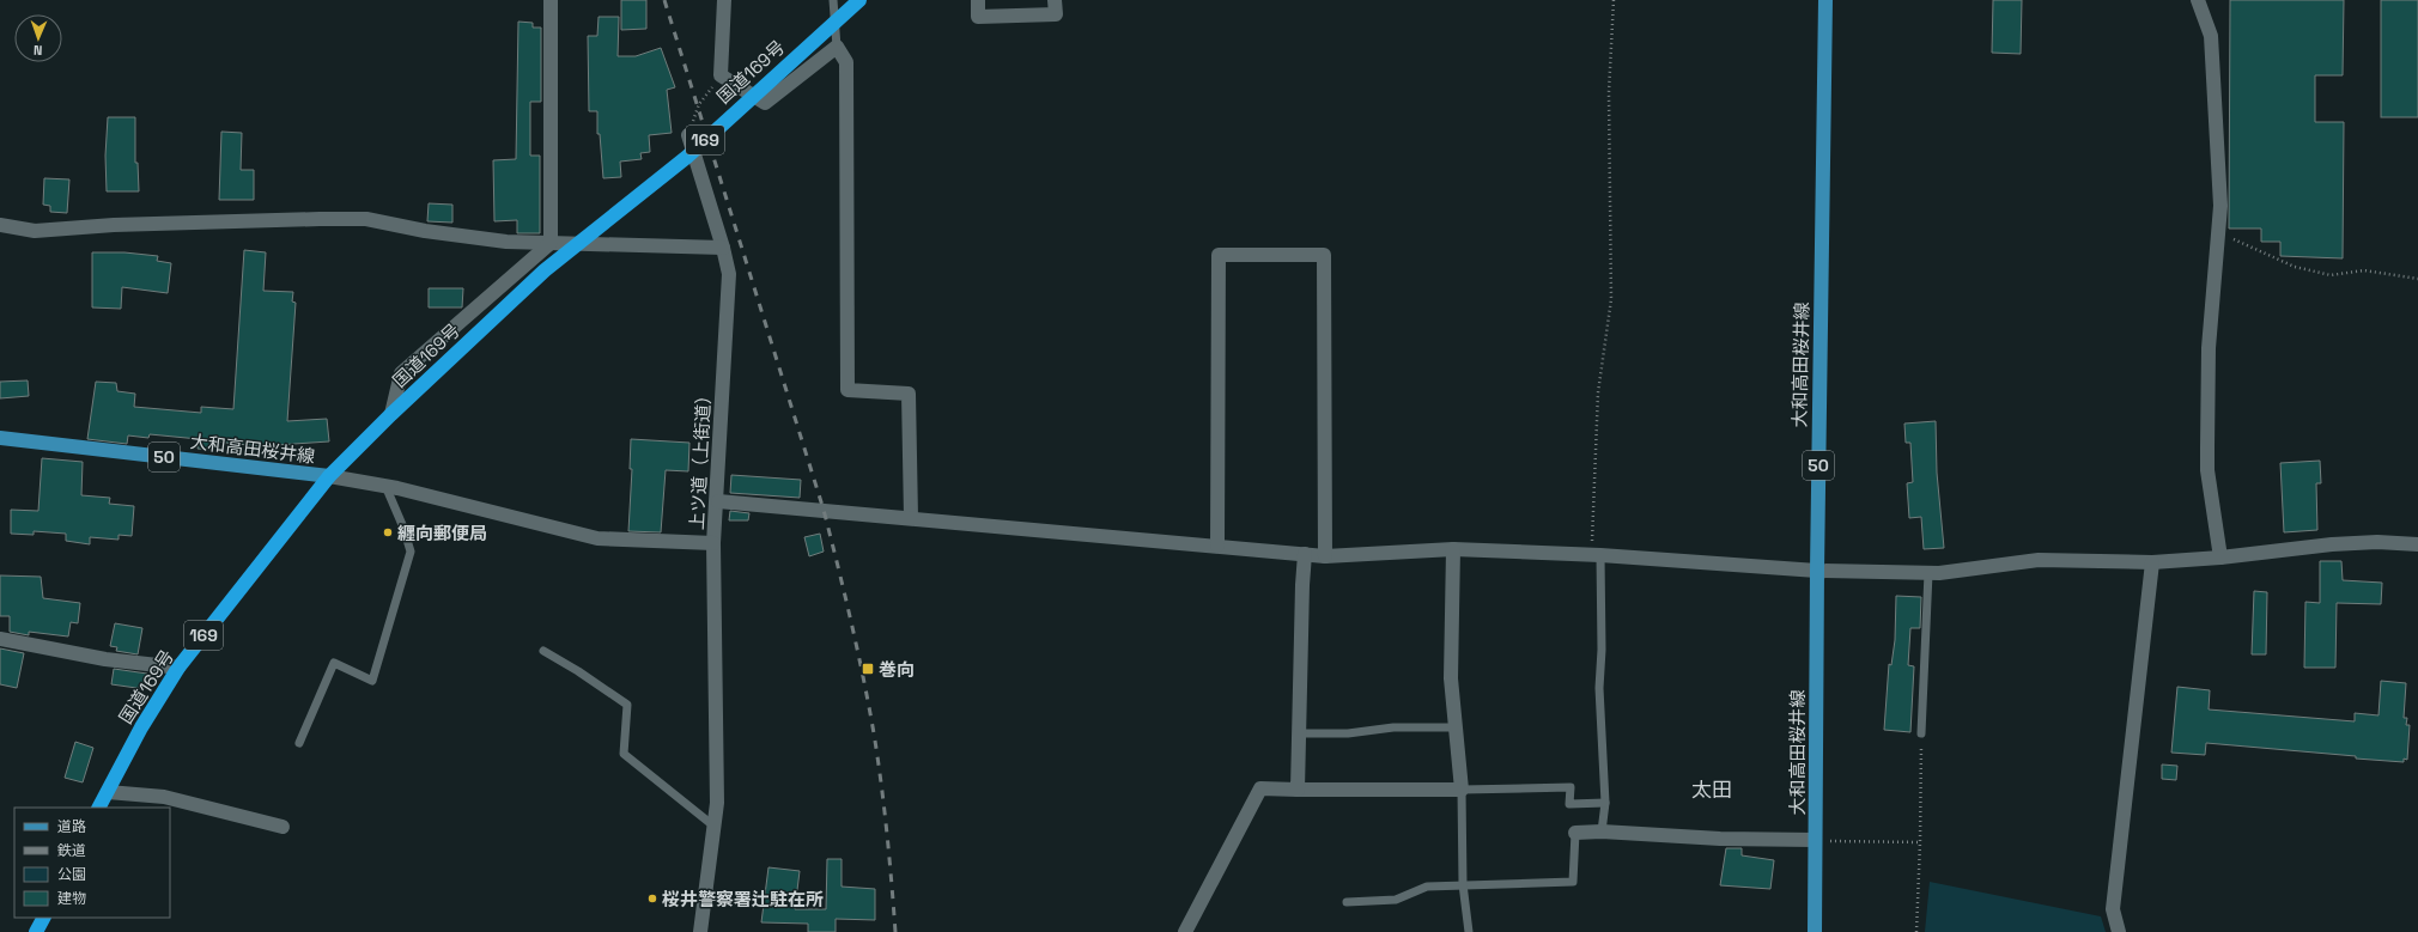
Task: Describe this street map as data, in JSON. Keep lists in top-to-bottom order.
{
  "streets": {
    "highway": ["国道169号", "169"],
    "main road": ["大和高田桜井線", "50"],
    "street": ["上ツ道（上街道）"]
  },
  "crossings": [
    ["国道169号", "大和高田桜井線"]
  ],
  "districts": ["太田"],
  "places": {
    "other": ["纒向郵便局", "桜井警察署辻駐在所"],
    "transit": ["巻向"]
  },
  "legend": [
    "道路",
    "鉄道",
    "公園",
    "建物"
  ],
  "north": "bottom"
}
